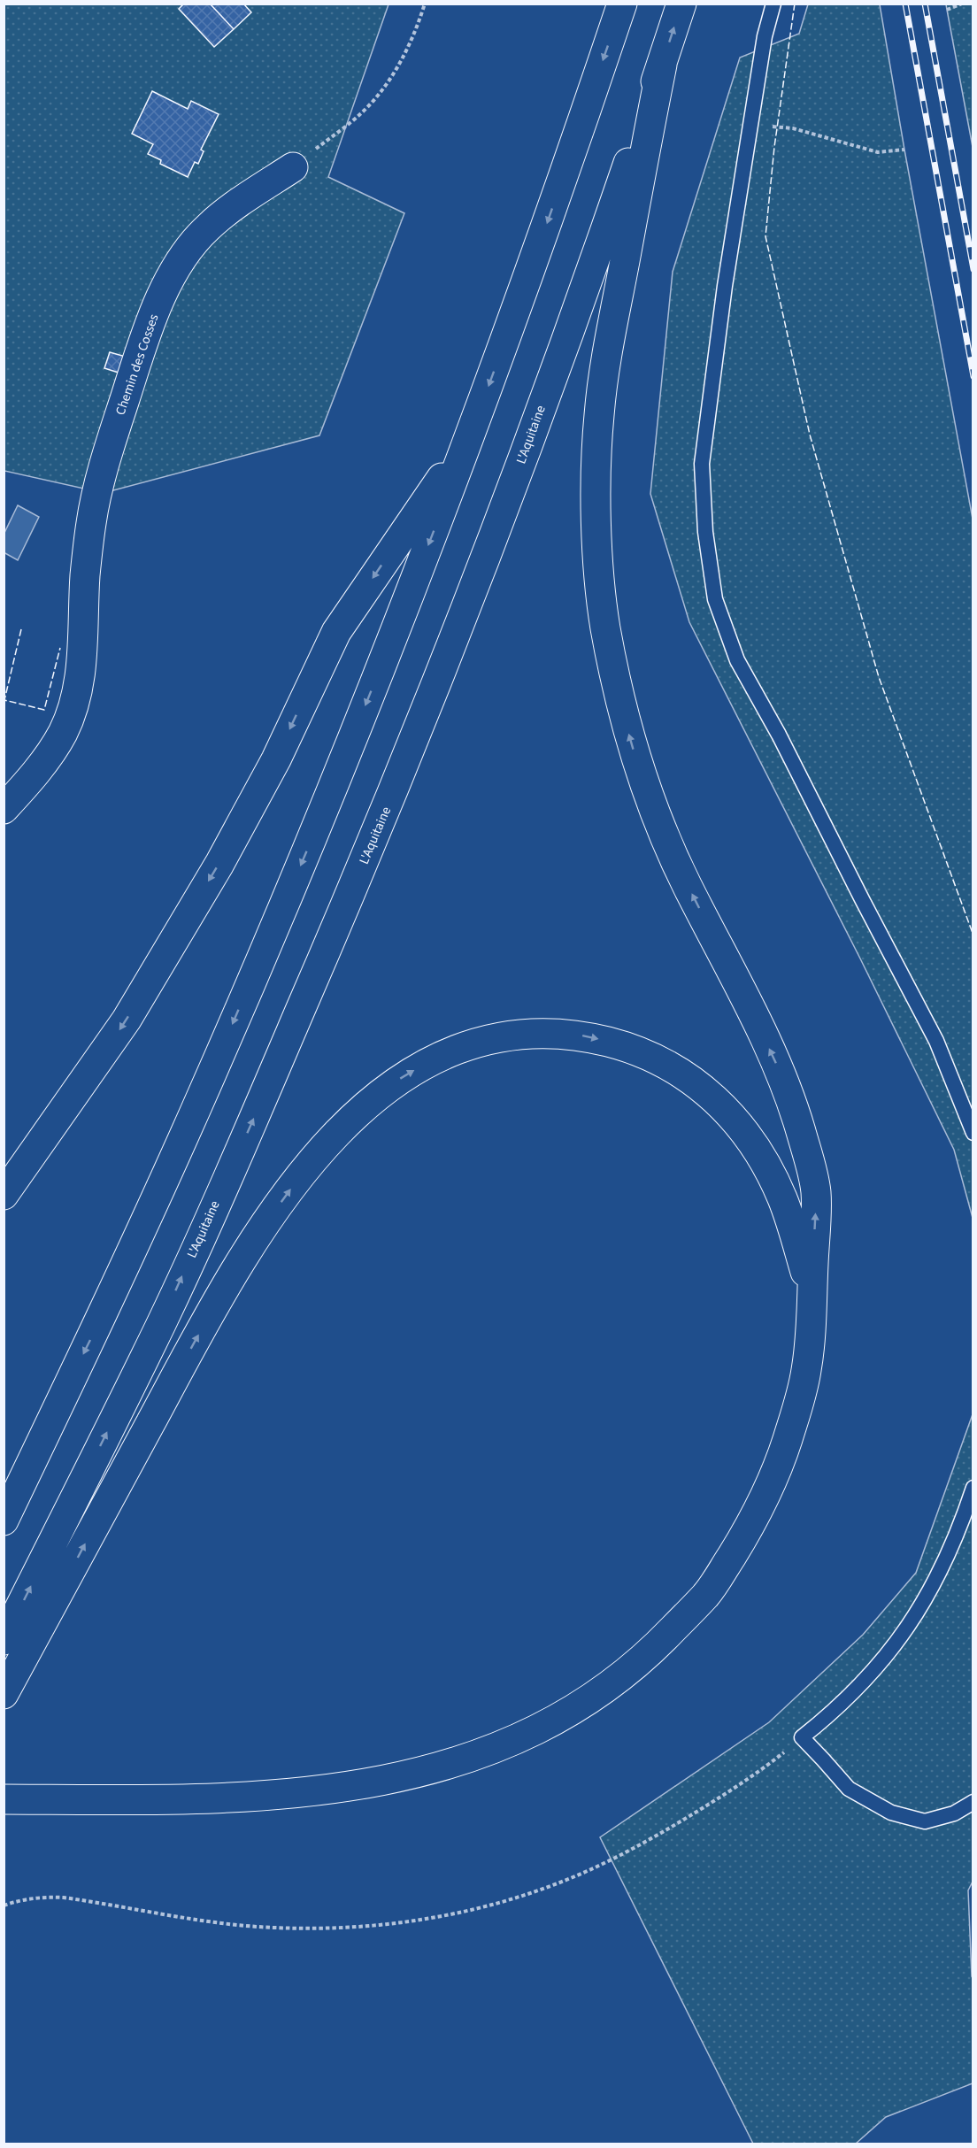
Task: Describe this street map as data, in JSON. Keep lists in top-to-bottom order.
{
  "streets": {
    "main road": ["Chemin des Cosses", "L'Aquitaine"]
  }
}
